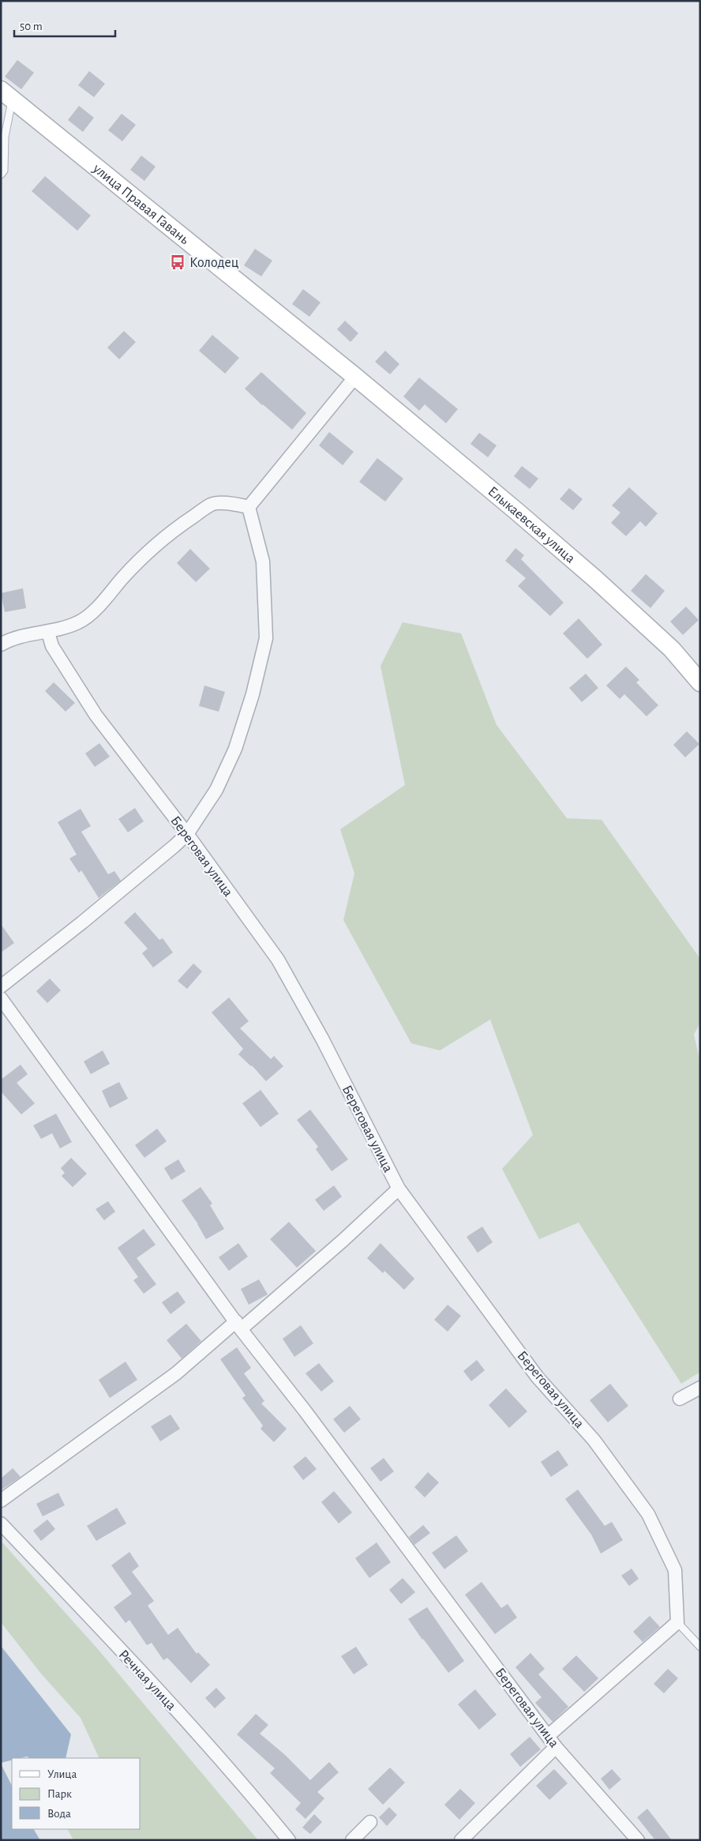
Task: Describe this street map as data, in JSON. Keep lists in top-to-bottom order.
{
  "streets": {
    "street": [
      "улица Правая Гавань",
      "Елыкаевская улица",
      "Береговая улица",
      "Речная улица"
    ]
  },
  "crossings": [
    ["улица Правая Гавань", "Елыкаевская улица"]
  ],
  "places": {
    "bus stop": ["Колодец"]
  },
  "legend": ["Улица", "Парк", "Вода"],
  "scale_bar": "50 m"
}
